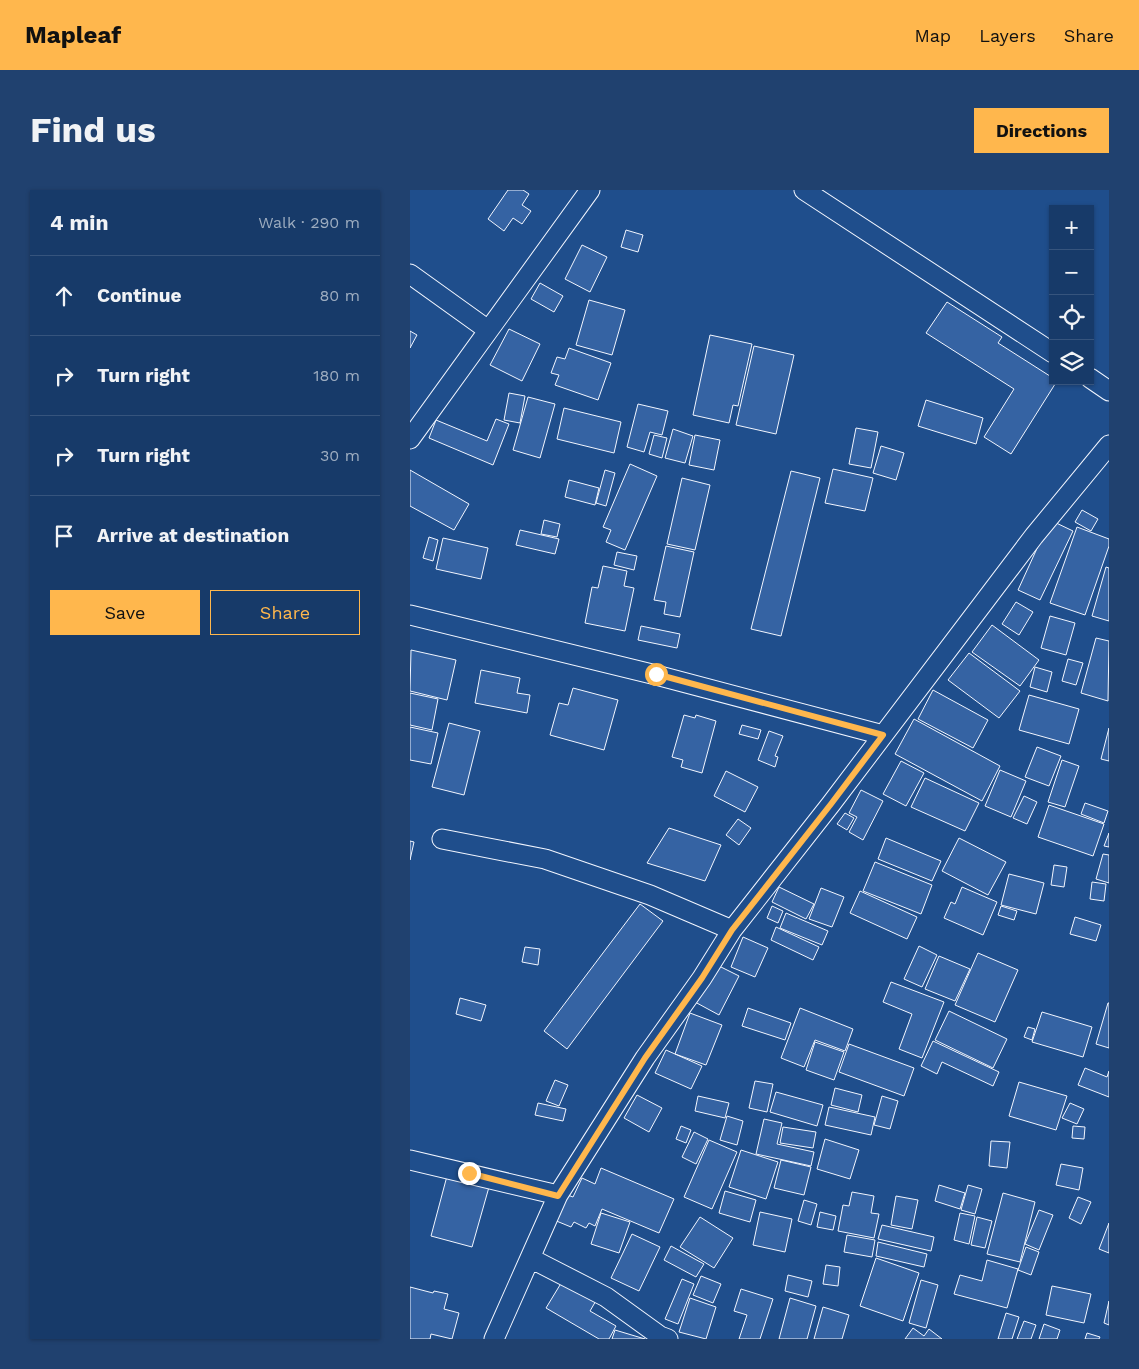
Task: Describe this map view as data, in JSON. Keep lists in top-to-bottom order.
{
  "page": {
    "header": "Mapleaf",
    "nav": ["Map", "Layers", "Share"],
    "buttons": [
      "Directions",
      ["Save", "Share"]
    ],
    "title": "Find us",
    "heading": ["4 min", "Walk · 290 m"],
    "map_buttons": ["+", "−"],
    "list": [
      ["Continue", "80 m"],
      ["Turn right", "180 m"],
      ["Turn right", "30 m"],
      "Arrive at destination"
    ]
  }
}
